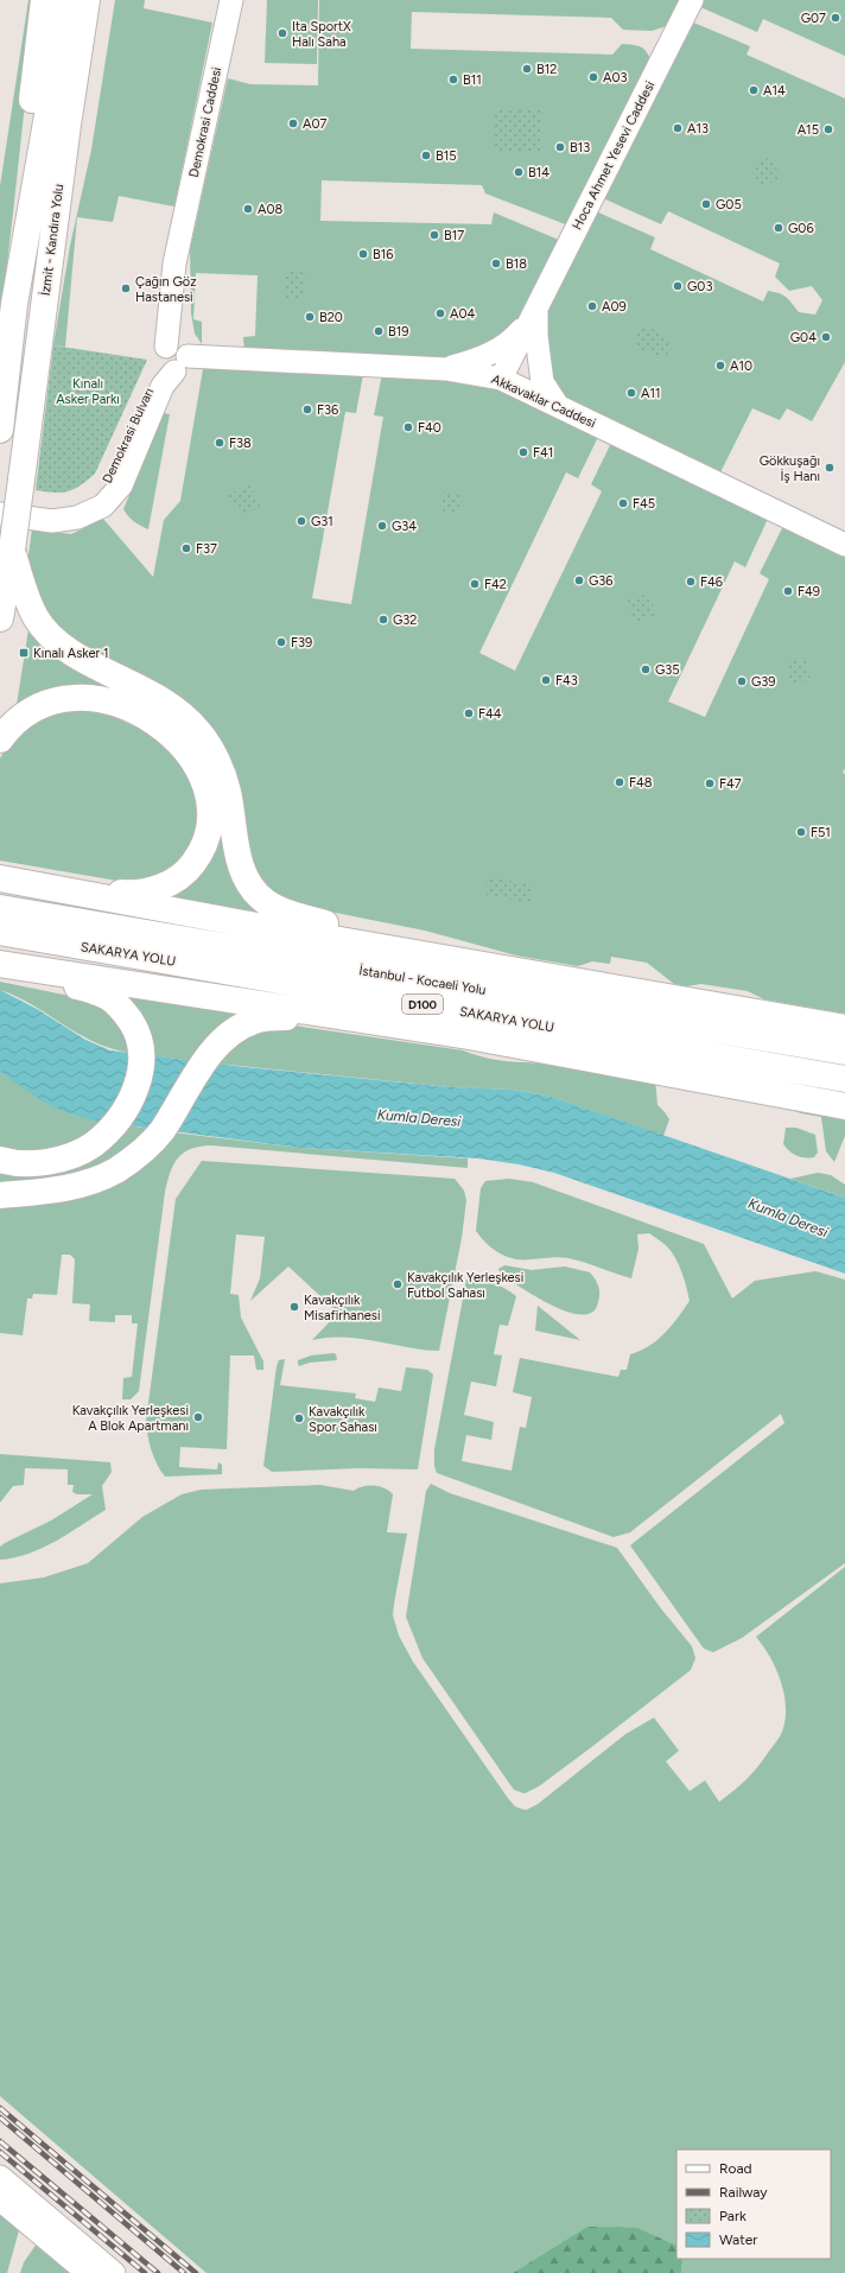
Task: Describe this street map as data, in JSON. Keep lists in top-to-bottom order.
{
  "streets": {
    "highway": [
      "İzmit - Kandıra Yolu",
      "SAKARYA YOLU",
      "İstanbul - Kocaeli Yolu",
      "D100"
    ],
    "street": [
      "Demokrasi Caddesi",
      "Hoca Ahmet Yesevi Caddesi",
      "Akkavaklar Caddesi",
      "Demokrasi Bulvarı"
    ]
  },
  "crossings": [
    ["Demokrasi Caddesi", "Akkavaklar Caddesi"],
    ["Demokrasi Caddesi", "Demokrasi Bulvarı"],
    ["Akkavaklar Caddesi", "Demokrasi Bulvarı"]
  ],
  "water": ["Kumla Deresi"],
  "parks": ["Kınalı Asker Parkı"],
  "places": {
    "other": [
      "G07",
      "Ita SportX Halı Saha",
      "B12",
      "A03",
      "B11",
      "A14",
      "A07",
      "A13",
      "A15",
      "B13",
      "B15",
      "B14",
      "G05",
      "A08",
      "G06",
      "B17",
      "B16",
      "B18",
      "G03",
      "Çağın Göz Hastanesi",
      "A09",
      "A04",
      "B20",
      "B19",
      "G04",
      "A10",
      "A11",
      "F36",
      "F40",
      "F38",
      "F41",
      "Gökkuşağı İş Hanı",
      "F45",
      "G31",
      "G34",
      "F37",
      "G36",
      "F46",
      "F42",
      "F49",
      "G32",
      "F39",
      "G35",
      "F43",
      "G39",
      "F44",
      "F48",
      "F47",
      "F51",
      "Kavakçılık Yerleşkesi Futbol Sahası",
      "Kavakçılık Misafirhanesi",
      "Kavakçılık Yerleşkesi A Blok Apartmanı",
      "Kavakçılık Spor Sahası"
    ],
    "transit": ["Kınalı Asker 1"]
  },
  "legend": [
    "Road",
    "Railway",
    "Park",
    "Water"
  ]
}
